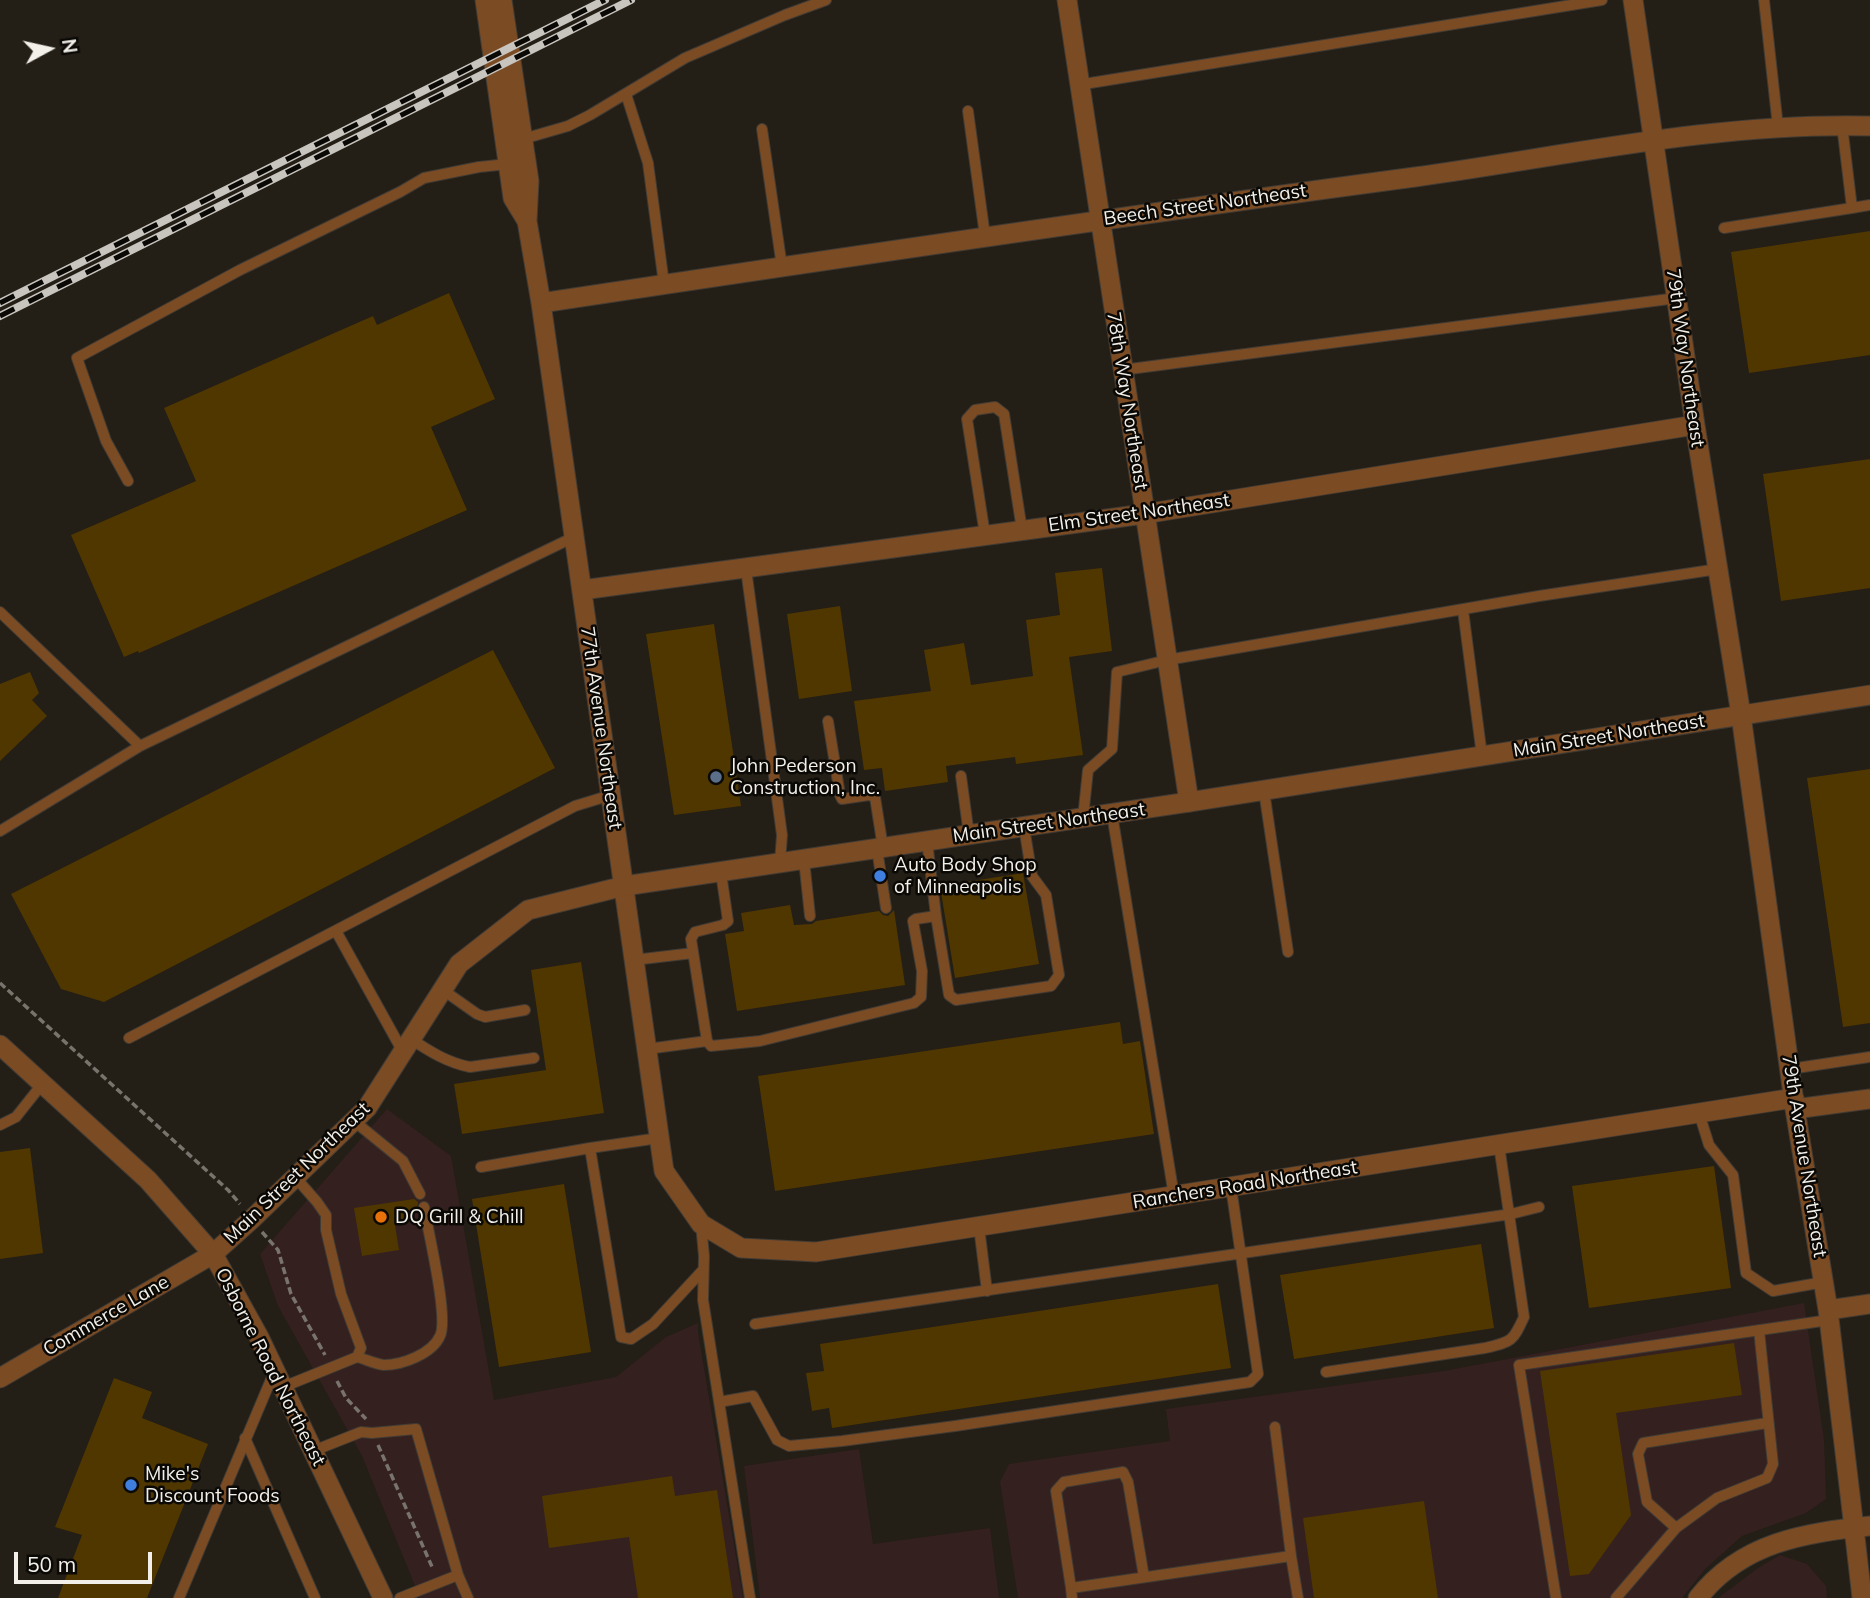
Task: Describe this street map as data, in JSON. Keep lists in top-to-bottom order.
{
  "streets": {
    "street": [
      "Beech Street Northeast",
      "79th Way Northeast",
      "78th Way Northeast",
      "Elm Street Northeast",
      "77th Avenue Northeast",
      "Main Street Northeast",
      "79th Avenue Northeast",
      "Ranchers Road Northeast",
      "Commerce Lane",
      "Osborne Road Northeast"
    ]
  },
  "crossings": [
    ["Beech Street Northeast", "79th Way Northeast"],
    ["Beech Street Northeast", "78th Way Northeast"],
    ["Beech Street Northeast", "77th Avenue Northeast"],
    ["79th Way Northeast", "Elm Street Northeast"],
    ["79th Way Northeast", "Main Street Northeast"],
    ["79th Way Northeast", "79th Avenue Northeast"],
    ["78th Way Northeast", "Elm Street Northeast"],
    ["78th Way Northeast", "Main Street Northeast"],
    ["Elm Street Northeast", "77th Avenue Northeast"],
    ["77th Avenue Northeast", "Main Street Northeast"],
    ["77th Avenue Northeast", "Ranchers Road Northeast"],
    ["Main Street Northeast", "79th Avenue Northeast"],
    ["Main Street Northeast", "Commerce Lane"],
    ["Main Street Northeast", "Osborne Road Northeast"],
    ["79th Avenue Northeast", "Ranchers Road Northeast"],
    ["Commerce Lane", "Osborne Road Northeast"]
  ],
  "places": [
    "John Pederson Construction, Inc.",
    "Auto Body Shop of Minneapolis",
    "DQ Grill & Chill",
    "Mike's Discount Foods"
  ],
  "scale_bar": "50 m",
  "north": "right"
}
